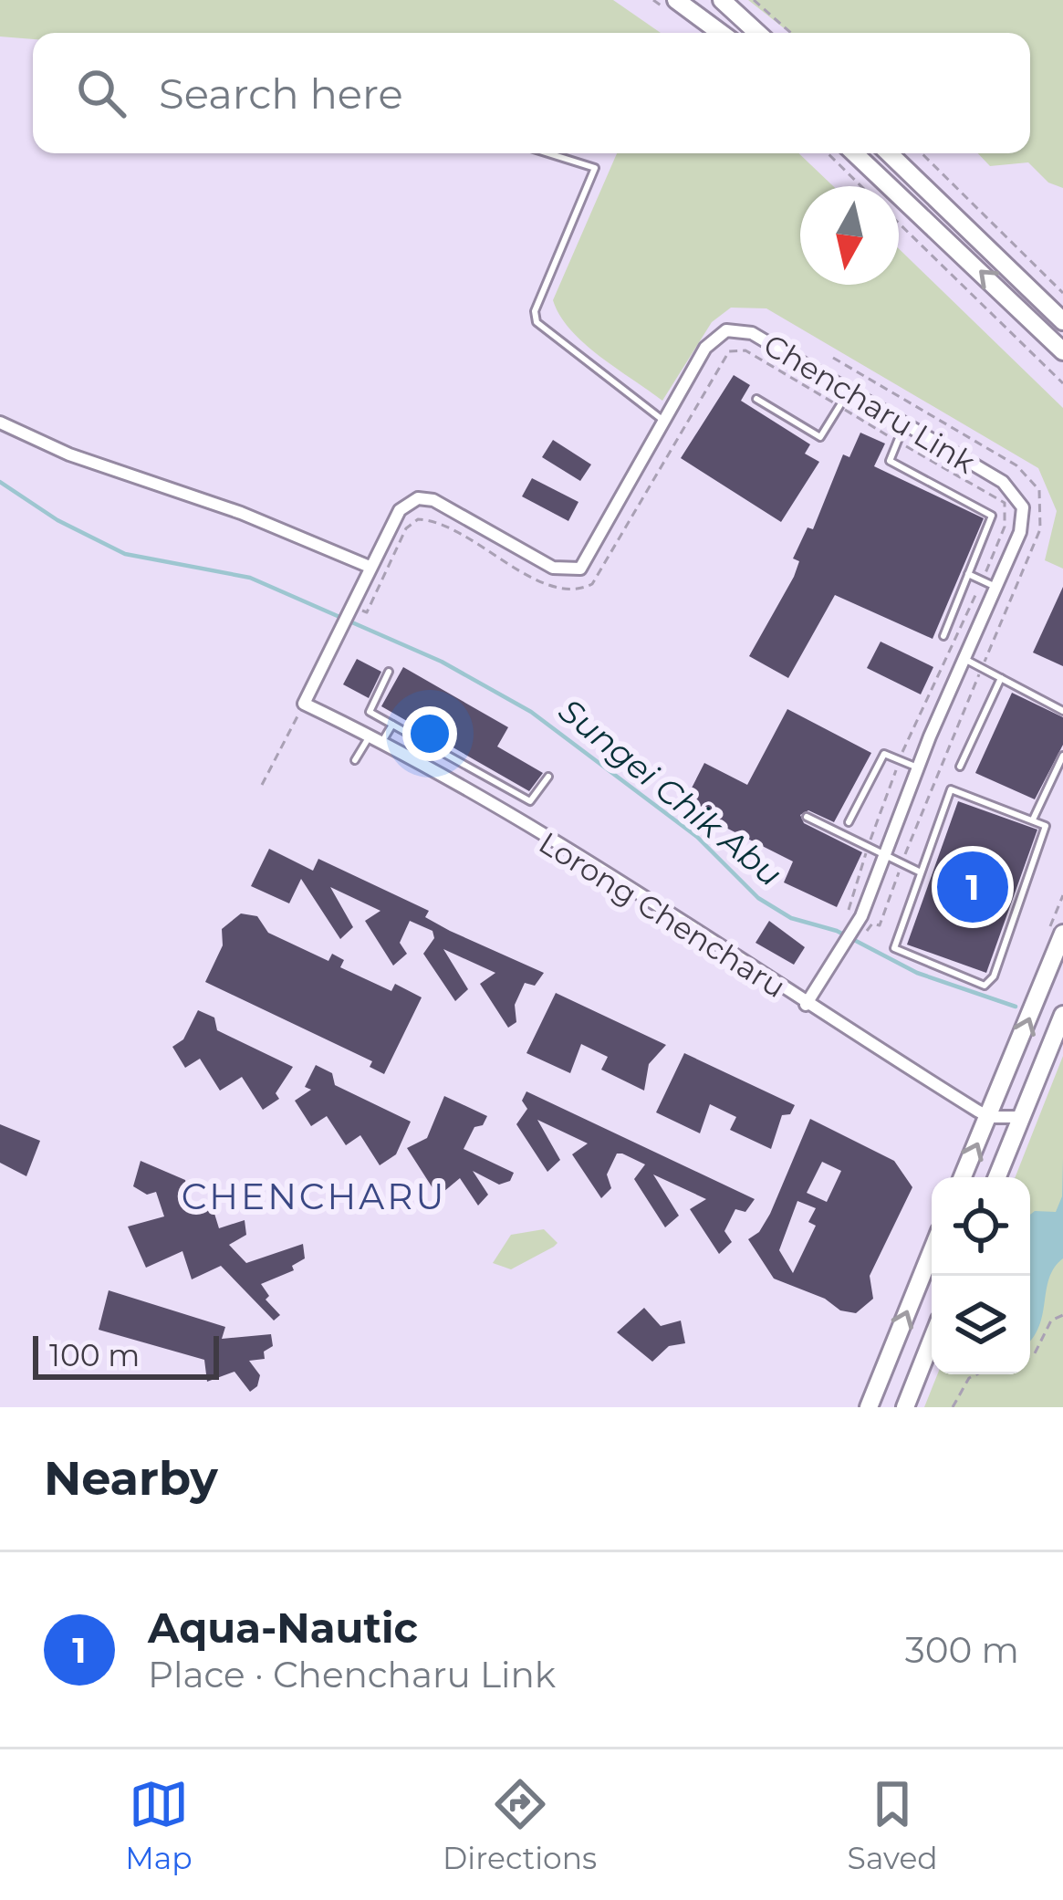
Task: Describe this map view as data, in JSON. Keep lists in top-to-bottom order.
{
  "streets": {
    "street": ["Chencharu Link", "Lorong Chencharu"]
  },
  "crossings": [
    ["Chencharu Link", "Lorong Chencharu"]
  ],
  "districts": ["CHENCHARU"],
  "water": ["Sungei Chik Abu"],
  "scale_bar": "100 m",
  "north": "bottom",
  "page": {
    "search": "Search here",
    "pins": "1",
    "scale": "100 m",
    "heading": "Nearby",
    "list": [
      {
        "mark": "1",
        "name": "Aqua-Nautic",
        "note": "Place · Chencharu Link",
        "value": "300 m"
      }
    ],
    "nav": ["Map", "Directions", "Saved"]
  }
}
